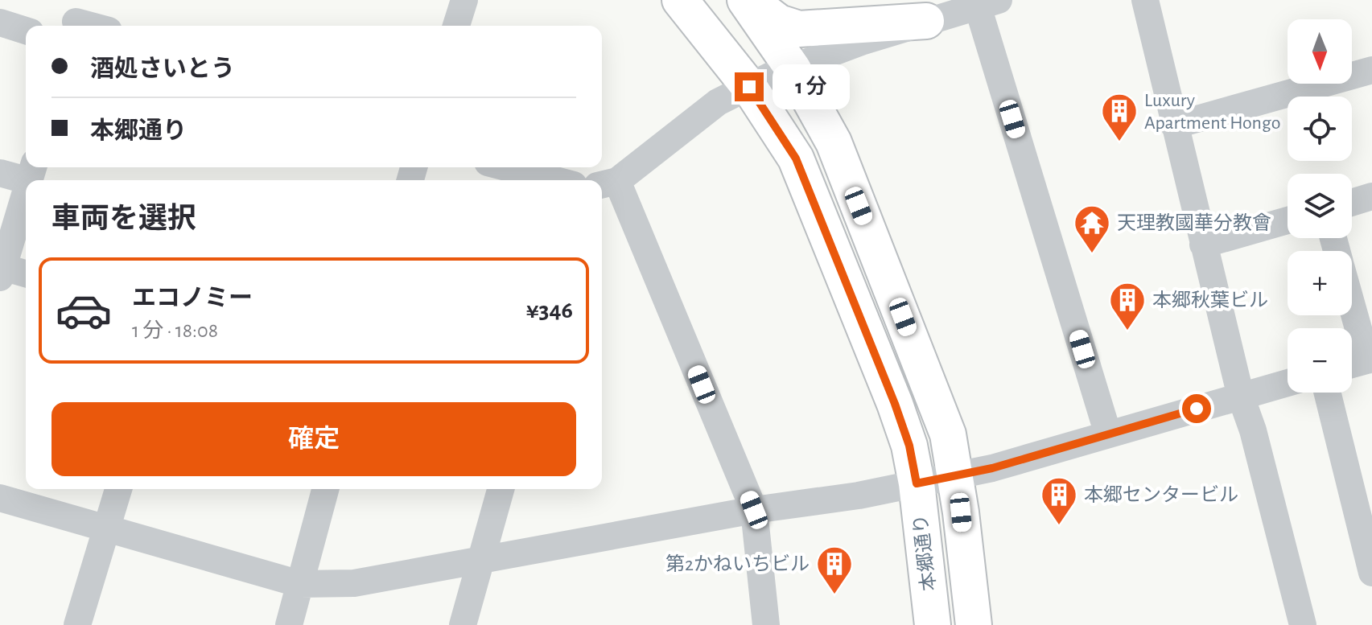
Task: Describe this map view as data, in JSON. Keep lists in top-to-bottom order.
{
  "streets": {
    "highway": ["本郷通り"]
  },
  "places": {
    "building": [
      "Luxury Apartment Hongo",
      "本郷秋葉ビル",
      "本郷センタービル",
      "第2かねいちビル"
    ],
    "temple": ["天理教國華分教會"]
  },
  "north": "bottom",
  "page": {
    "map_buttons": ["+", "−"],
    "banner": ["酒処さいとう", "本郷通り"],
    "bubble": "1 分",
    "heading": "車両を選択",
    "list": [
      {
        "name": "エコノミー",
        "note": "1 分 · 18:08",
        "value": "¥346"
      }
    ],
    "buttons": "確定"
  }
}
